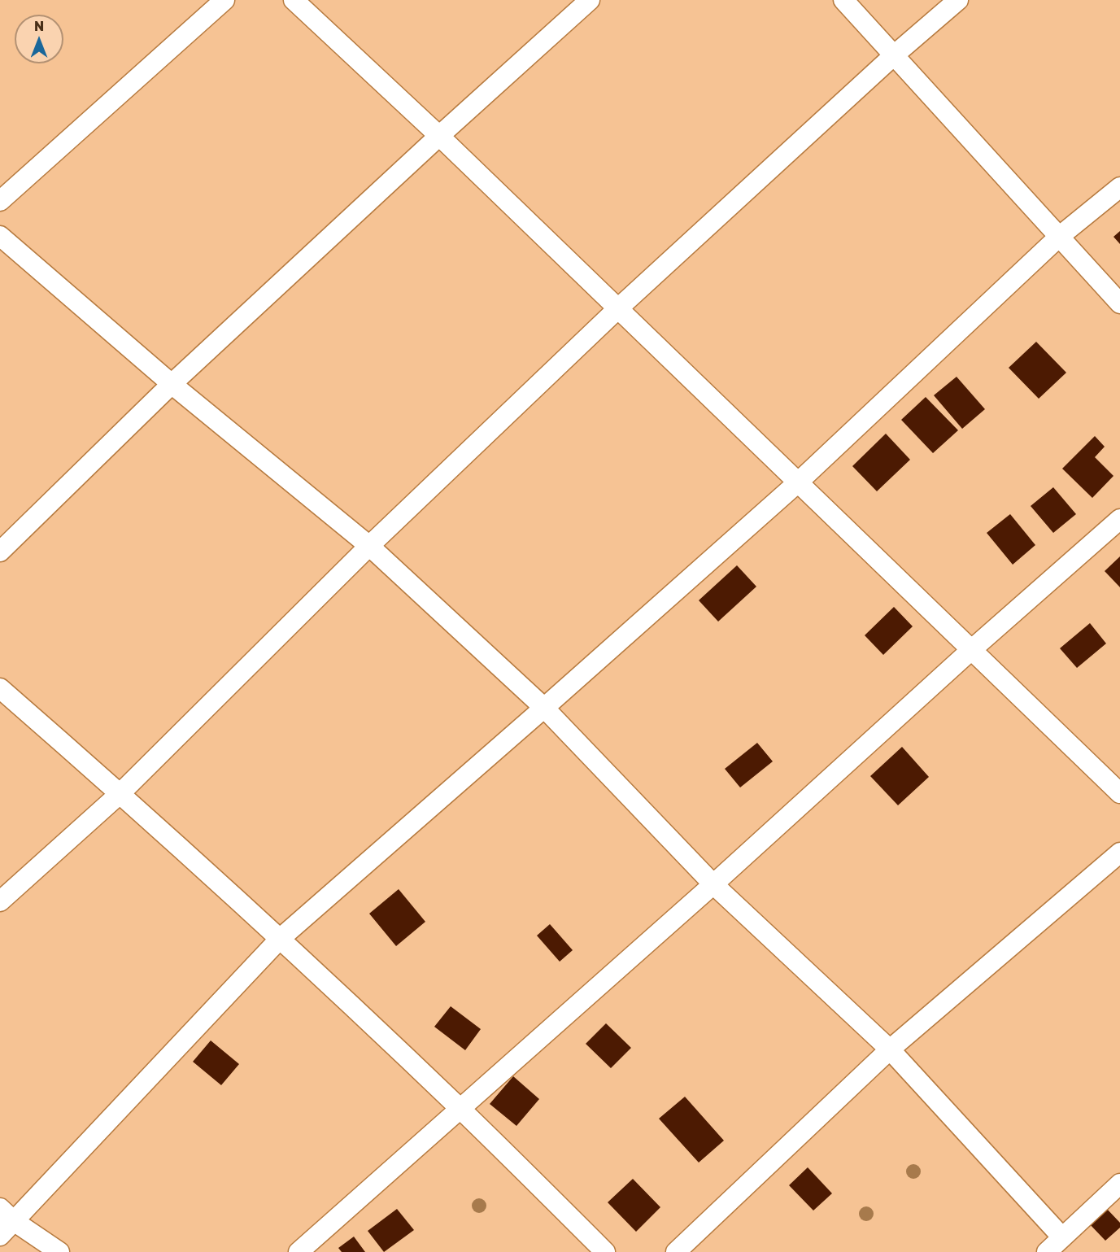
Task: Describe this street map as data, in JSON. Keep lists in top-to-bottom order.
{
  "north": "top"
}
